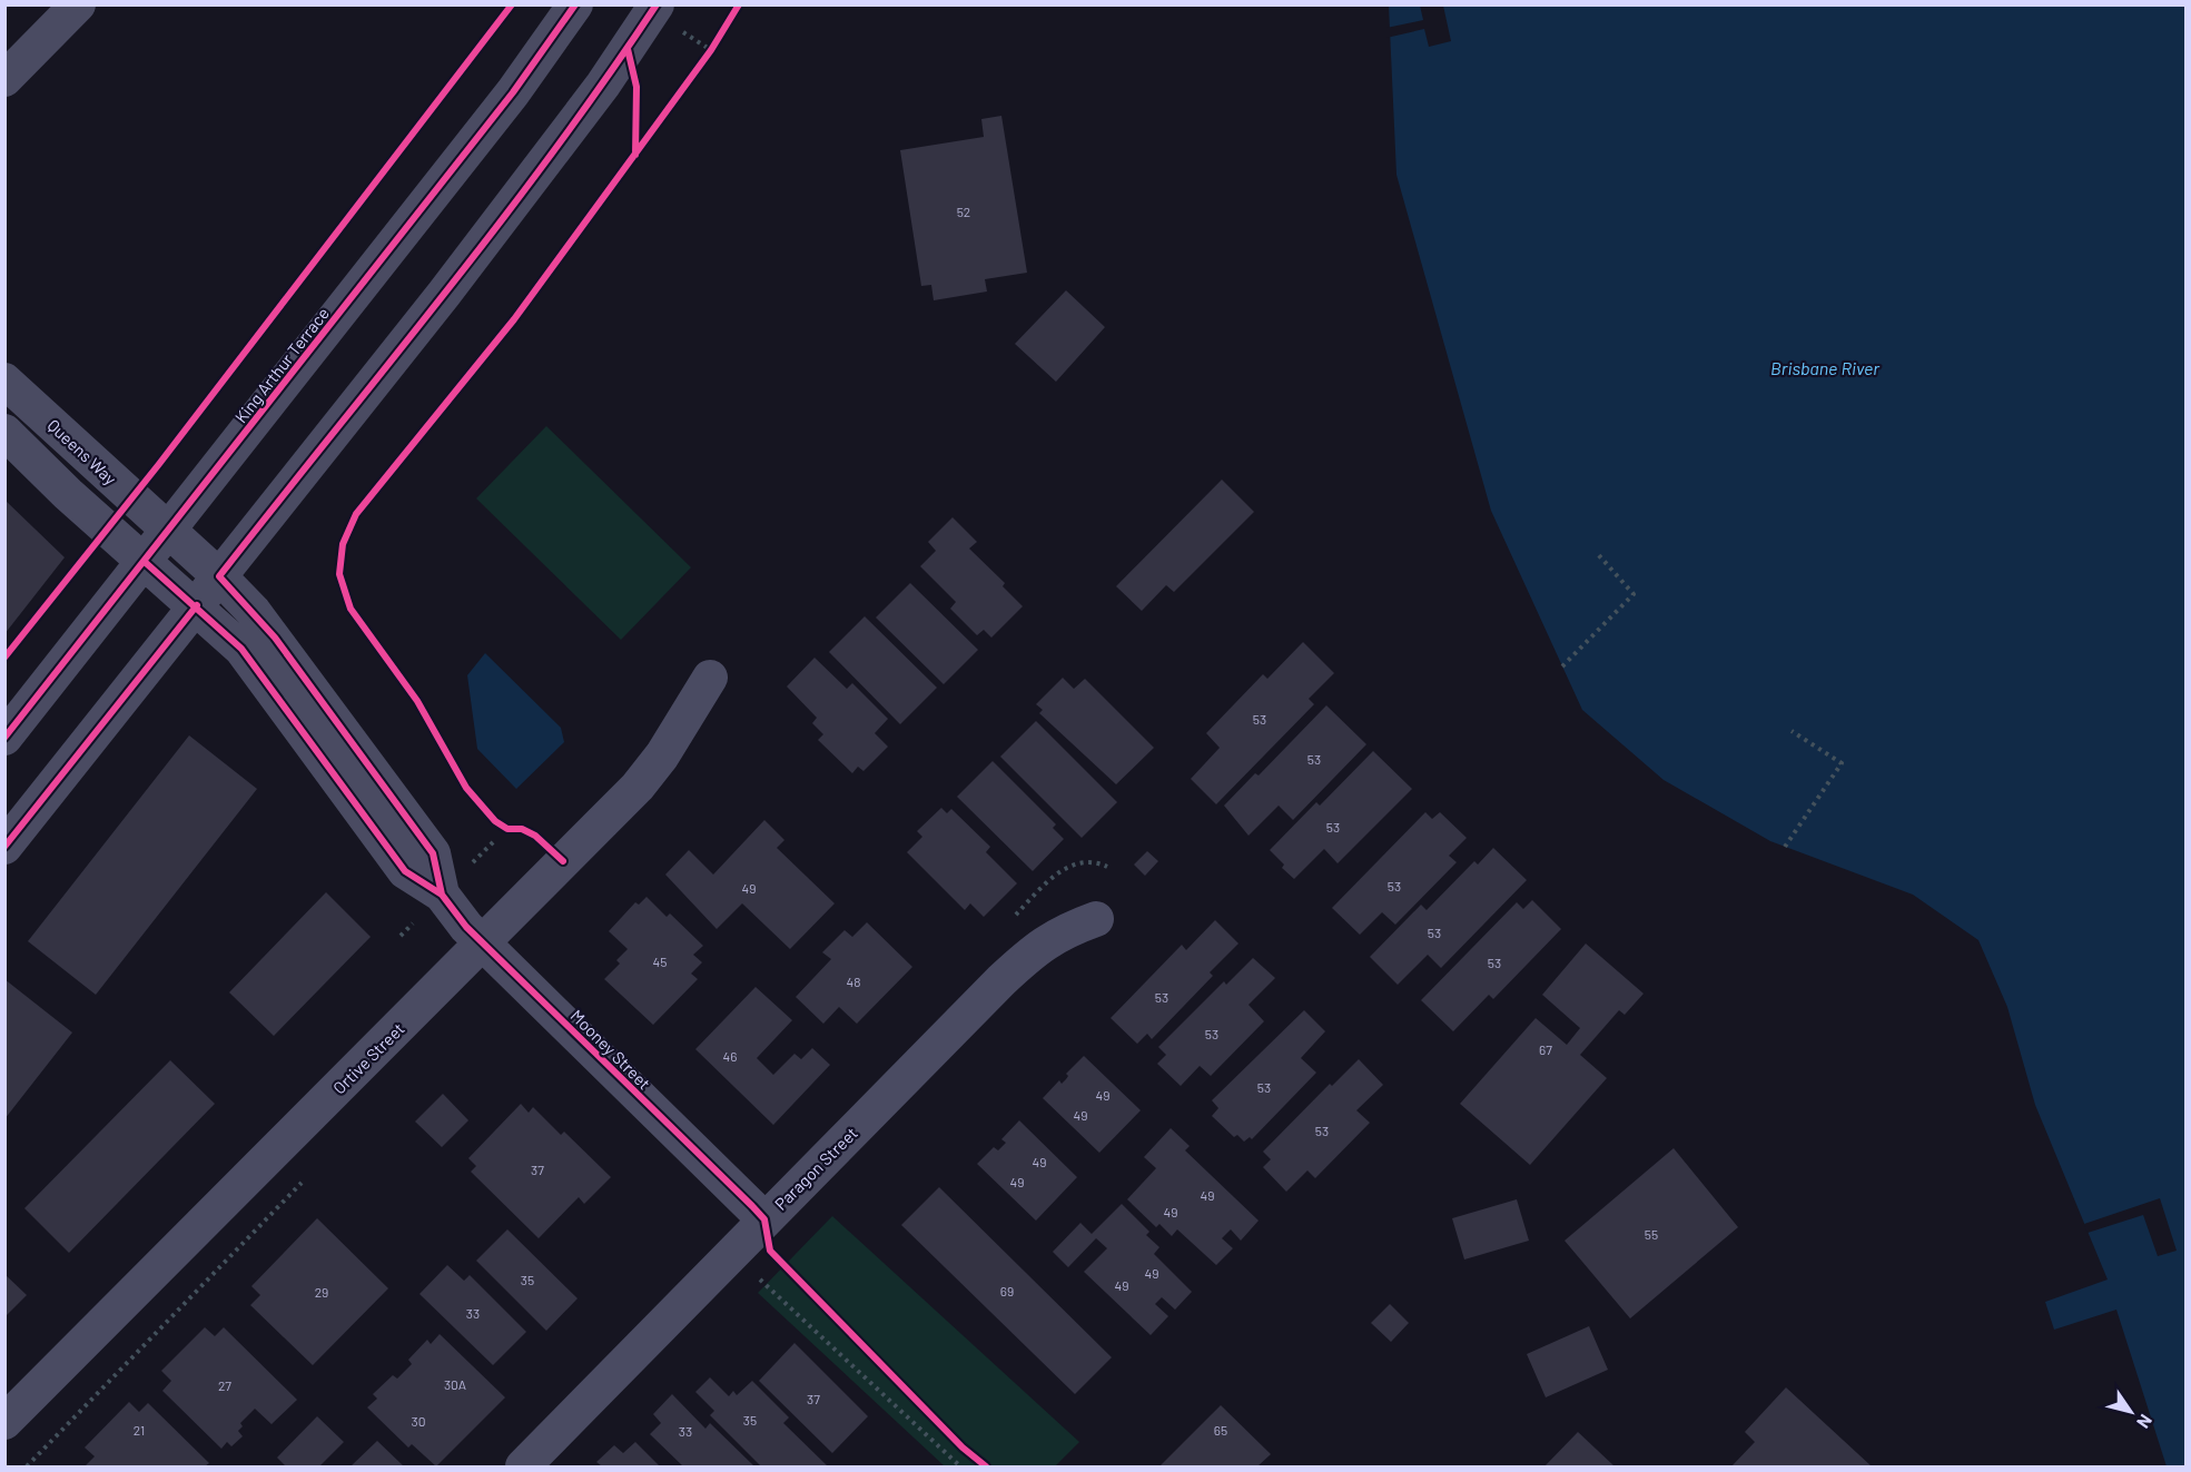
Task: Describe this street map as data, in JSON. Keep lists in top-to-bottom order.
{
  "streets": {
    "street": [
      "King Arthur Terrace",
      "Queens Way",
      "Mooney Street",
      "Ortive Street",
      "Paragon Street"
    ]
  },
  "crossings": [
    ["King Arthur Terrace", "Queens Way"],
    ["Queens Way", "Mooney Street"],
    ["Mooney Street", "Ortive Street"],
    ["Mooney Street", "Paragon Street"]
  ],
  "water": ["Brisbane River"],
  "house_numbers": [
    "52",
    "53",
    "53",
    "53",
    "53",
    "49",
    "53",
    "45",
    "53",
    "48",
    "53",
    "53",
    "67",
    "46",
    "53",
    "49",
    "49",
    "53",
    "49",
    "37",
    "49",
    "49",
    "49",
    "55",
    "49",
    "35",
    "49",
    "69",
    "29",
    "33",
    "30A",
    "27",
    "37",
    "35",
    "30",
    "21",
    "65",
    "33"
  ],
  "north": "bottom right"
}
